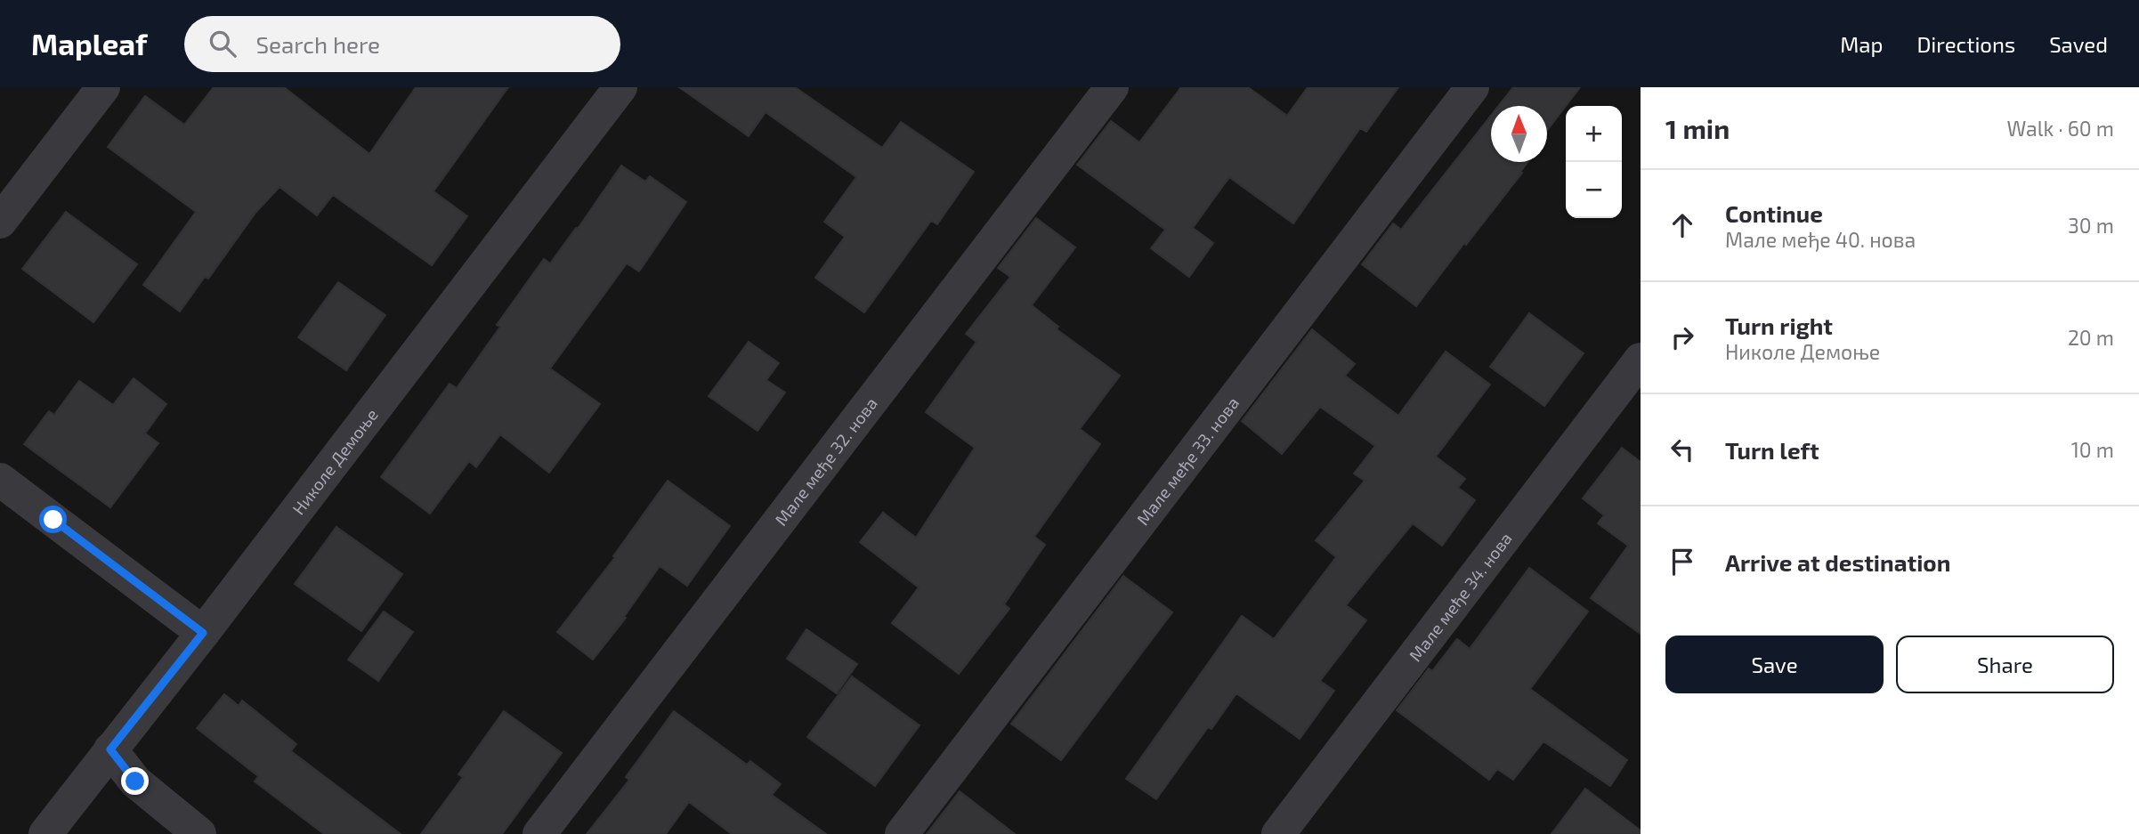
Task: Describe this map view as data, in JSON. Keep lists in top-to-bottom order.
{
  "streets": {
    "street": [
      "Николе Демоње",
      "Мале међе 32. нова",
      "Мале међе 33. нова",
      "Мале међе 34. нова"
    ]
  },
  "north": "top",
  "page": {
    "header": "Mapleaf",
    "search": "Search here",
    "nav": ["Map", "Directions", "Saved"],
    "heading": ["1 min", "Walk · 60 m"],
    "map_buttons": ["+", "−"],
    "list": [
      ["Continue", "Мале међе 40. нова", "30 m"],
      ["Turn right", "Николе Демоње", "20 m"],
      ["Turn left", "10 m"],
      "Arrive at destination"
    ],
    "buttons": ["Save", "Share"]
  }
}
